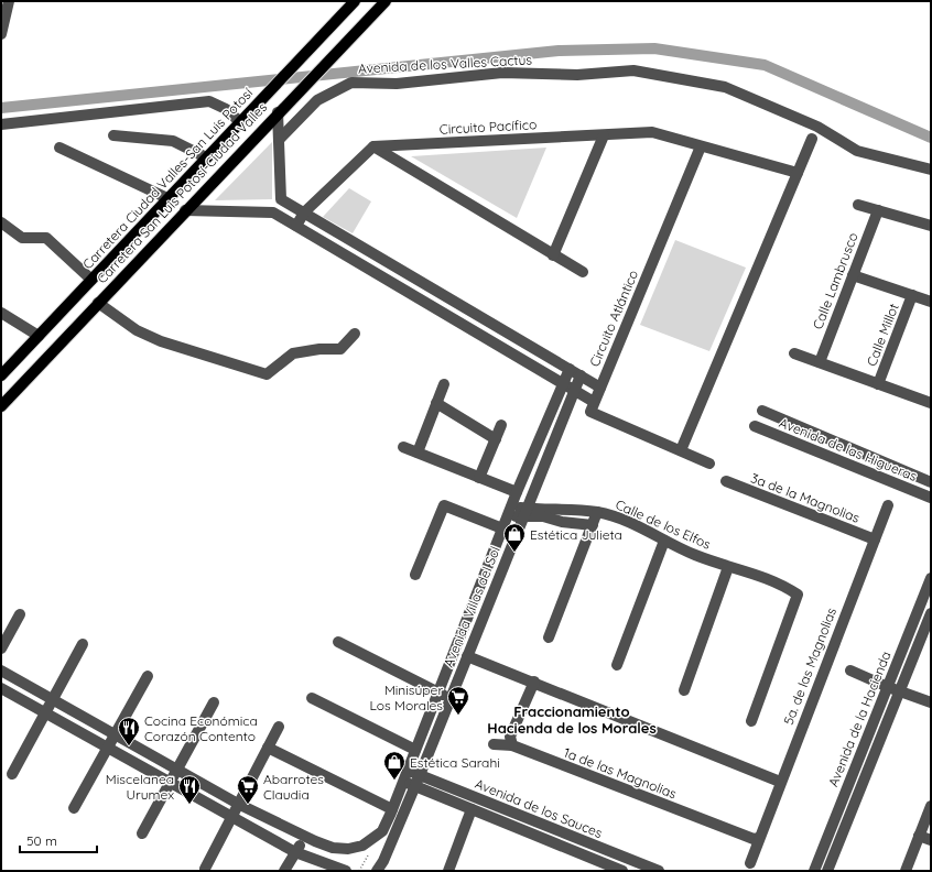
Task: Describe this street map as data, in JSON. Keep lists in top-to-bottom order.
{
  "streets": {
    "main road": ["Carretera Ciudad Valles-San Luis Potosí", "Carretera San Luis Potosí-Ciudad Valles"],
    "street": [
      "Avenida de los Valles Cactus",
      "Circuito Pacífico",
      "Calle Lambrusco",
      "Circuito Atlántico",
      "Calle Millot",
      "Avenida de las Higueras",
      "3a de la Magnolias",
      "Calle de los Elfos",
      "Avenida Villas del Sol",
      "5a. de las Magnolias",
      "Avenida de la Hacienda",
      "1a de las Magnolias",
      "Avenida de los Sauces"
    ]
  },
  "crossings": [
    ["Circuito Pacífico", "Circuito Atlántico"],
    ["3a de la Magnolias", "5a. de las Magnolias"],
    ["Calle de los Elfos", "Avenida Villas del Sol"],
    ["Avenida Villas del Sol", "Avenida de los Sauces"],
    ["5a. de las Magnolias", "1a de las Magnolias"]
  ],
  "districts": ["Fraccionamiento Hacienda de los Morales"],
  "places": {
    "shop": ["Estética Julieta", "Estética Sarahi"],
    "supermarket": ["Minisúper Los Morales", "Abarrotes Claudia"],
    "restaurant": ["Cocina Económica Corazón Contento", "Miscelanea Urumex"]
  },
  "scale_bar": "50 m"
}
